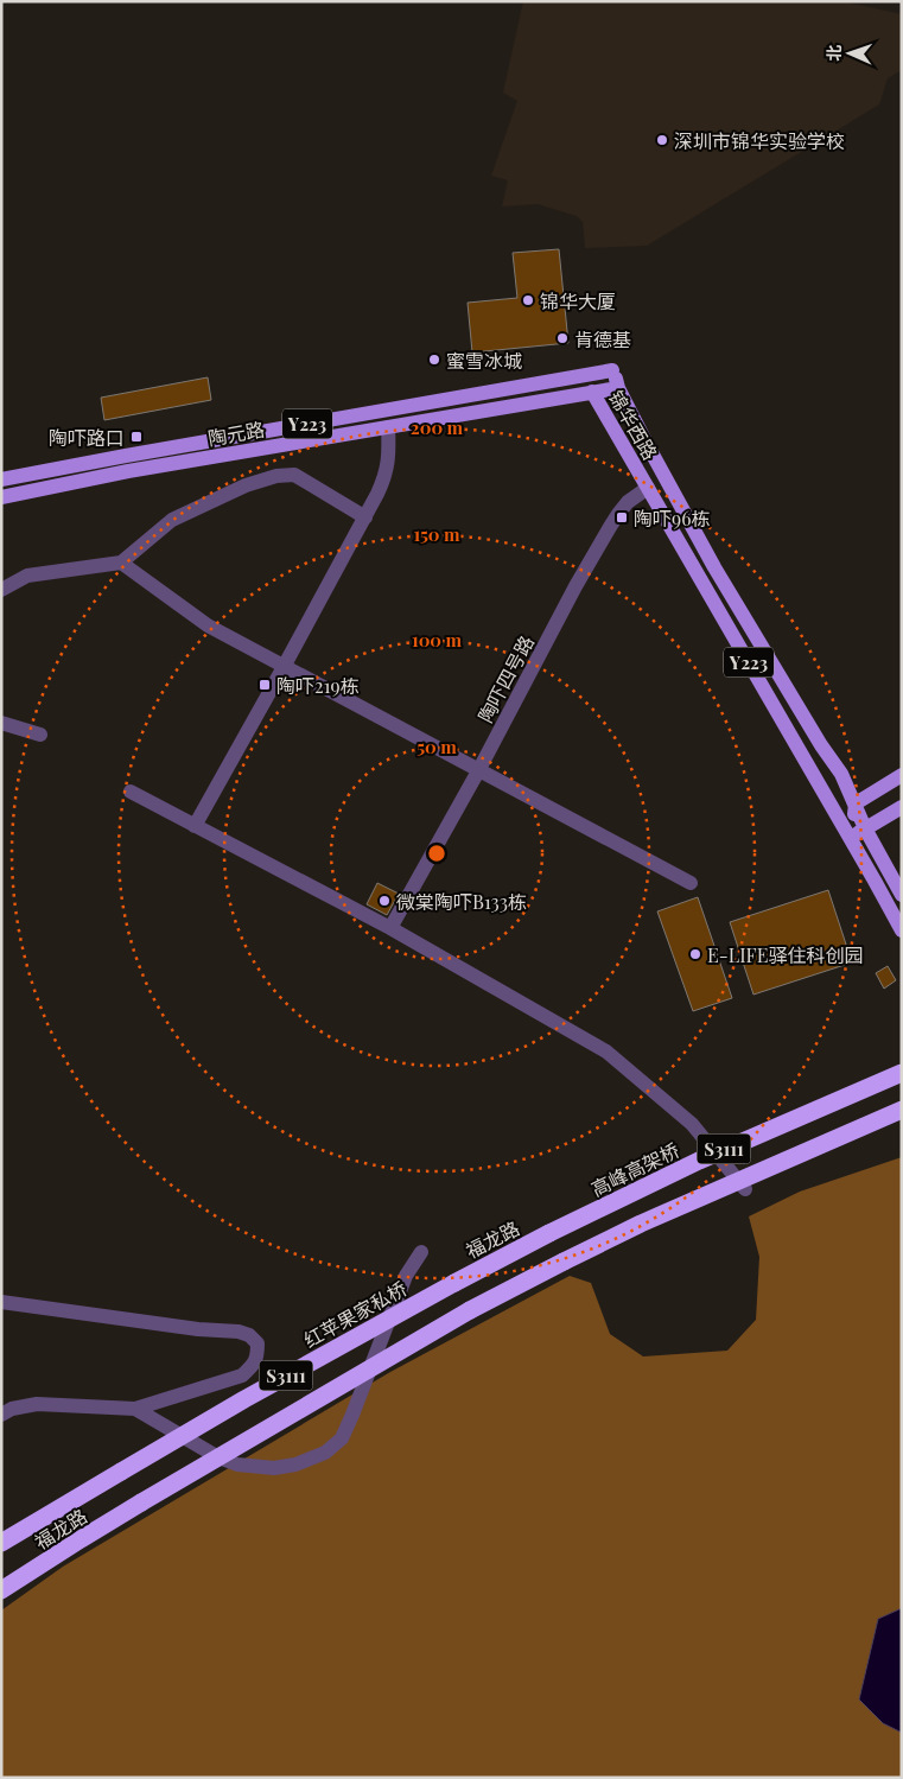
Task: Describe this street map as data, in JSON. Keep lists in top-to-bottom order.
{
  "streets": {
    "highway": [
      "S3111",
      "高峰高架桥",
      "福龙路",
      "红苹果家私桥"
    ],
    "main road": ["Y223", "锦华西路", "陶元路"],
    "street": ["陶吓四号路"]
  },
  "crossings": [
    ["锦华西路", "陶元路"],
    ["锦华西路", "陶吓四号路"],
    ["高峰高架桥", "福龙路"],
    ["福龙路", "红苹果家私桥"]
  ],
  "places": {
    "other": [
      "深圳市锦华实验学校",
      "锦华大厦",
      "肯德基",
      "蜜雪冰城",
      "微棠陶吓B133栋",
      "E-LIFE驿住科创园"
    ],
    "transit": ["陶吓路口", "陶吓96栋", "陶吓219栋"]
  },
  "north": "left",
  "rings": [
    "200 m",
    "150 m",
    "100 m",
    "50 m"
  ]
}
